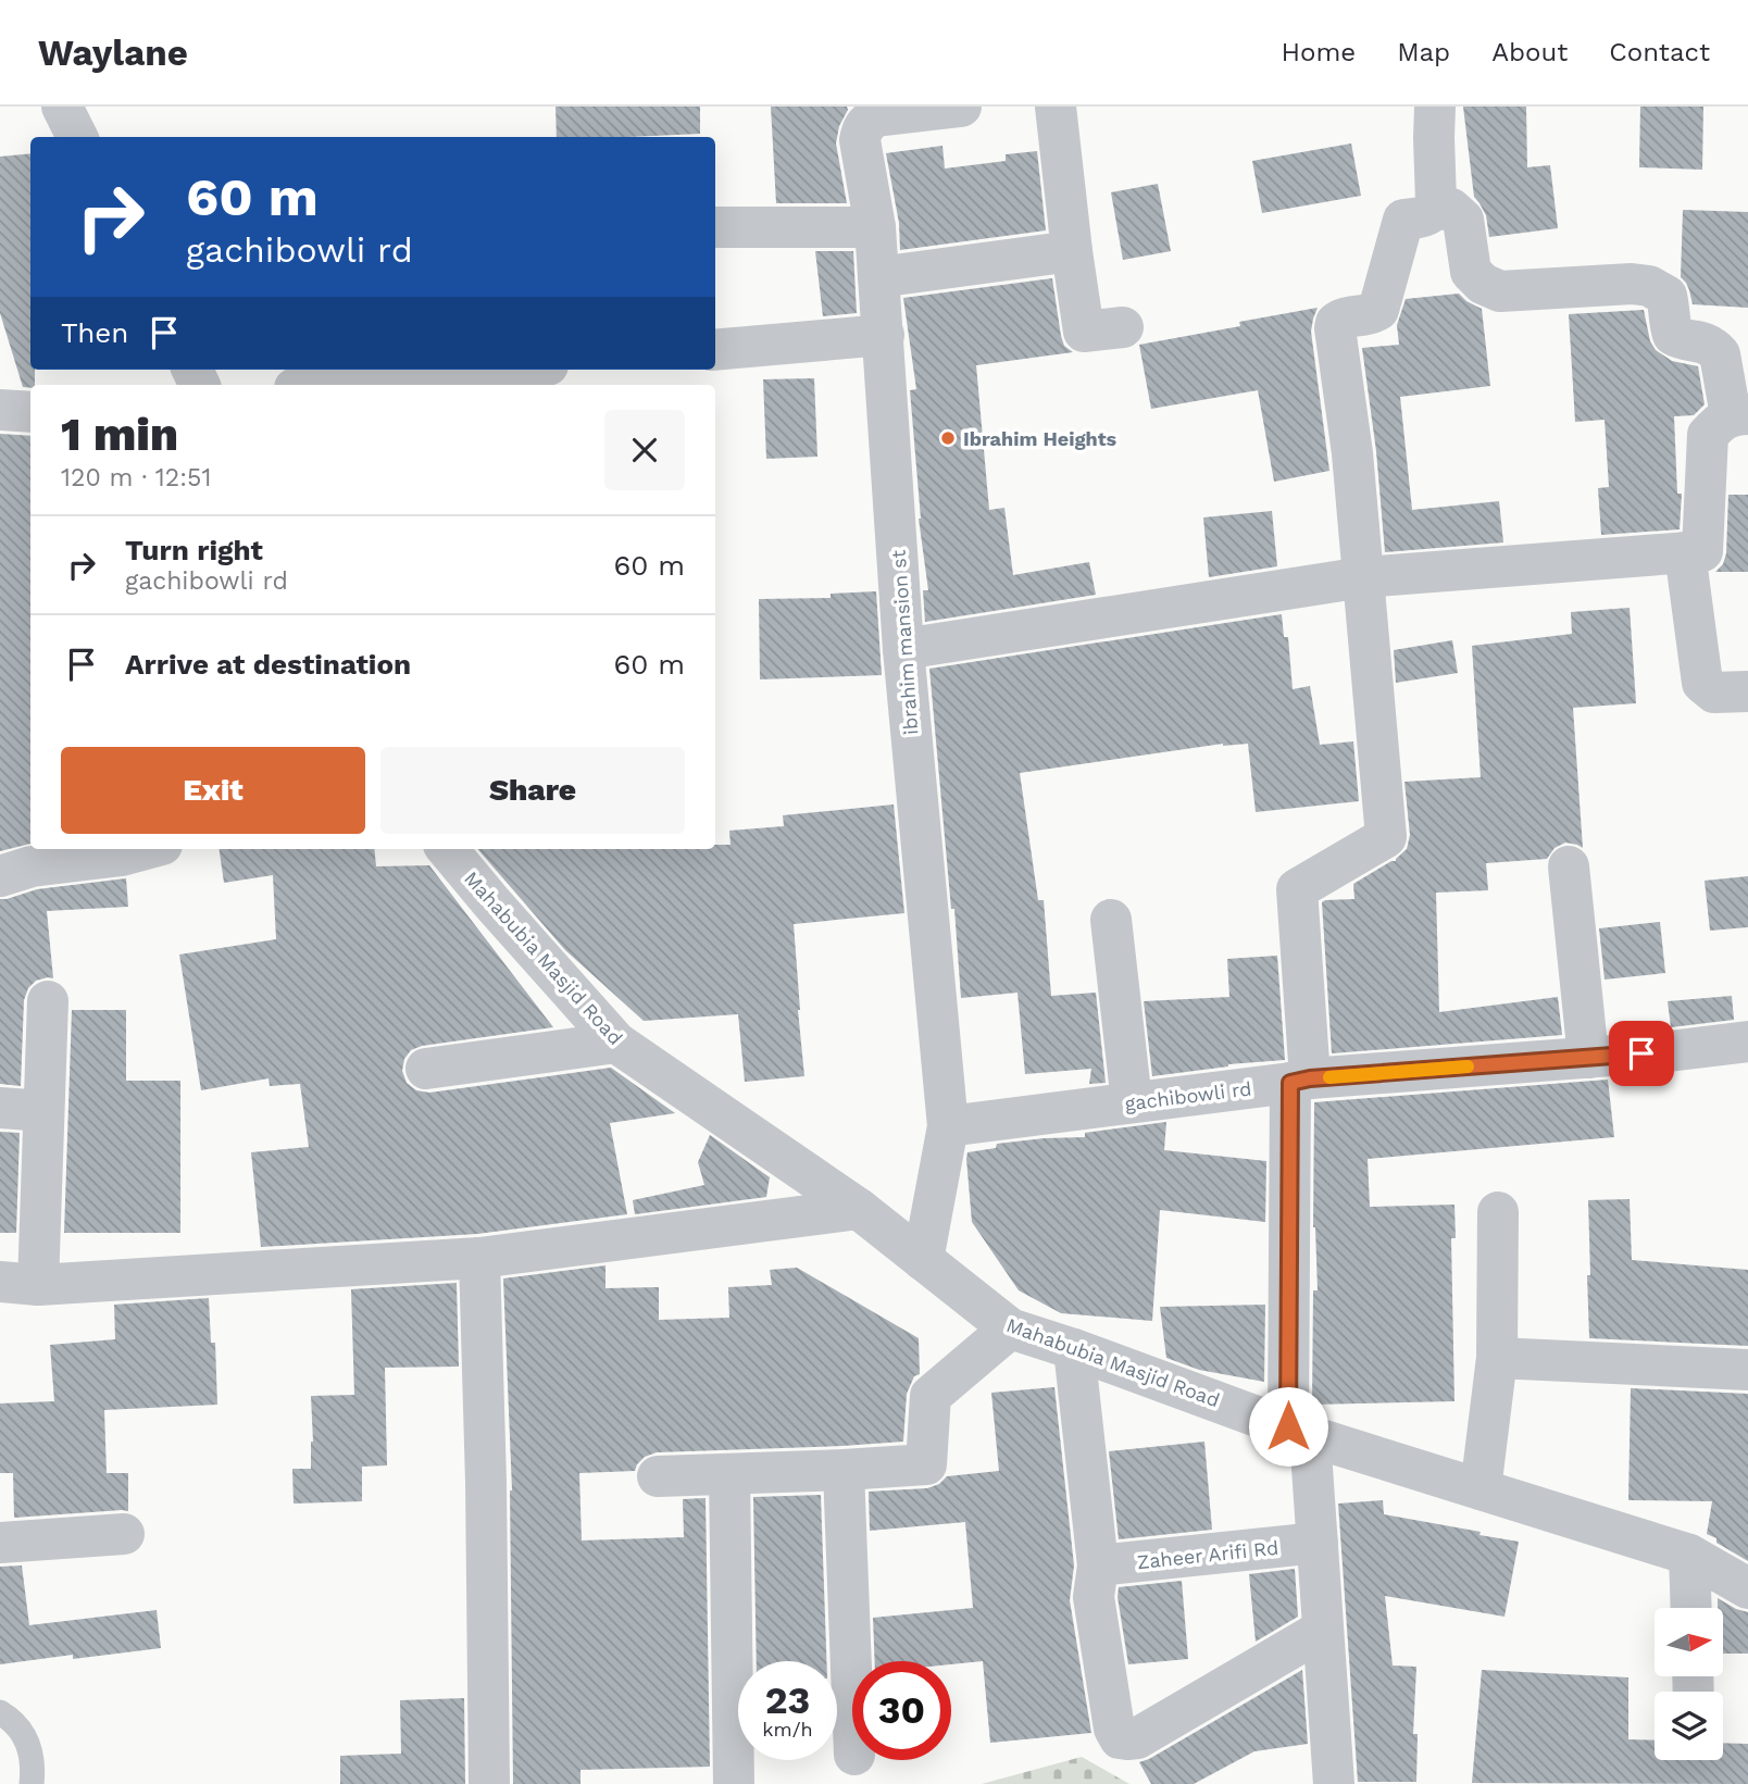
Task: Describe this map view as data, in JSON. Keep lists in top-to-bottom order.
{
  "streets": {
    "street": [
      "ibrahim mansion st",
      "Mahabubia Masjid Road",
      "gachibowli rd",
      "Zaheer Arifi Rd"
    ]
  },
  "crossings": [
    ["ibrahim mansion st", "Mahabubia Masjid Road"],
    ["ibrahim mansion st", "gachibowli rd"]
  ],
  "places": ["Ibrahim Heights"],
  "north": "right",
  "page": {
    "header": "Waylane",
    "nav": [
      "Home",
      "Map",
      "About",
      "Contact"
    ],
    "turn": ["60 m", "gachibowli rd"],
    "then": "Then",
    "heading": ["1 min", "120 m · 12:51"],
    "list": [
      {
        "name": "Turn right",
        "note": "gachibowli rd",
        "value": "60 m"
      },
      {
        "name": "Arrive at destination",
        "value": "60 m"
      }
    ],
    "buttons": ["Exit", "Share"],
    "speed": "23 km/h",
    "limit": "30"
  }
}
